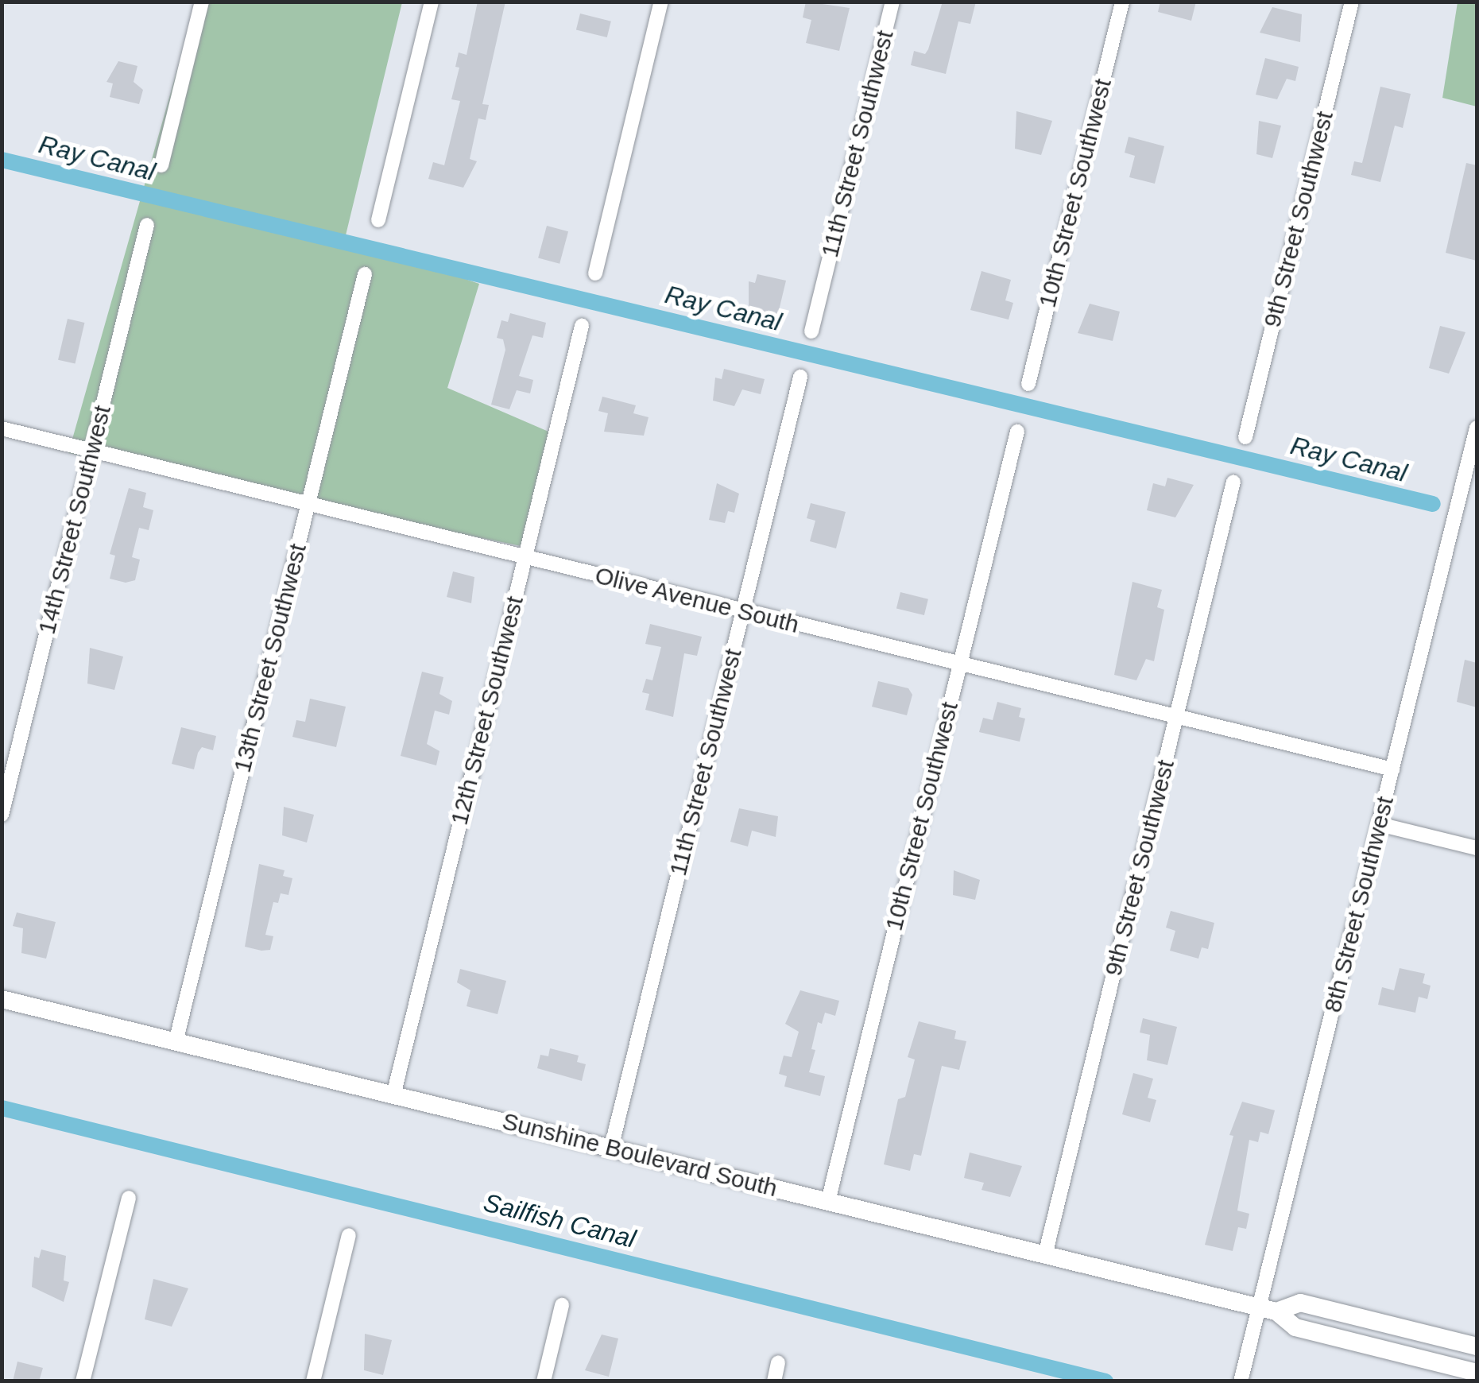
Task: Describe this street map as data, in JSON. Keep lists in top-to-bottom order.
{
  "streets": {
    "street": [
      "11th Street Southwest",
      "10th Street Southwest",
      "9th Street Southwest",
      "14th Street Southwest",
      "Olive Avenue South",
      "13th Street Southwest",
      "12th Street Southwest",
      "8th Street Southwest",
      "Sunshine Boulevard South"
    ]
  },
  "crossings": [
    ["11th Street Southwest", "Olive Avenue South"],
    ["11th Street Southwest", "Sunshine Boulevard South"],
    ["10th Street Southwest", "Olive Avenue South"],
    ["10th Street Southwest", "Sunshine Boulevard South"],
    ["9th Street Southwest", "Olive Avenue South"],
    ["9th Street Southwest", "Sunshine Boulevard South"],
    ["14th Street Southwest", "Olive Avenue South"],
    ["Olive Avenue South", "13th Street Southwest"],
    ["Olive Avenue South", "12th Street Southwest"],
    ["Olive Avenue South", "8th Street Southwest"],
    ["13th Street Southwest", "Sunshine Boulevard South"],
    ["12th Street Southwest", "Sunshine Boulevard South"],
    ["8th Street Southwest", "Sunshine Boulevard South"]
  ],
  "water": ["Ray Canal", "Sailfish Canal"]
}
